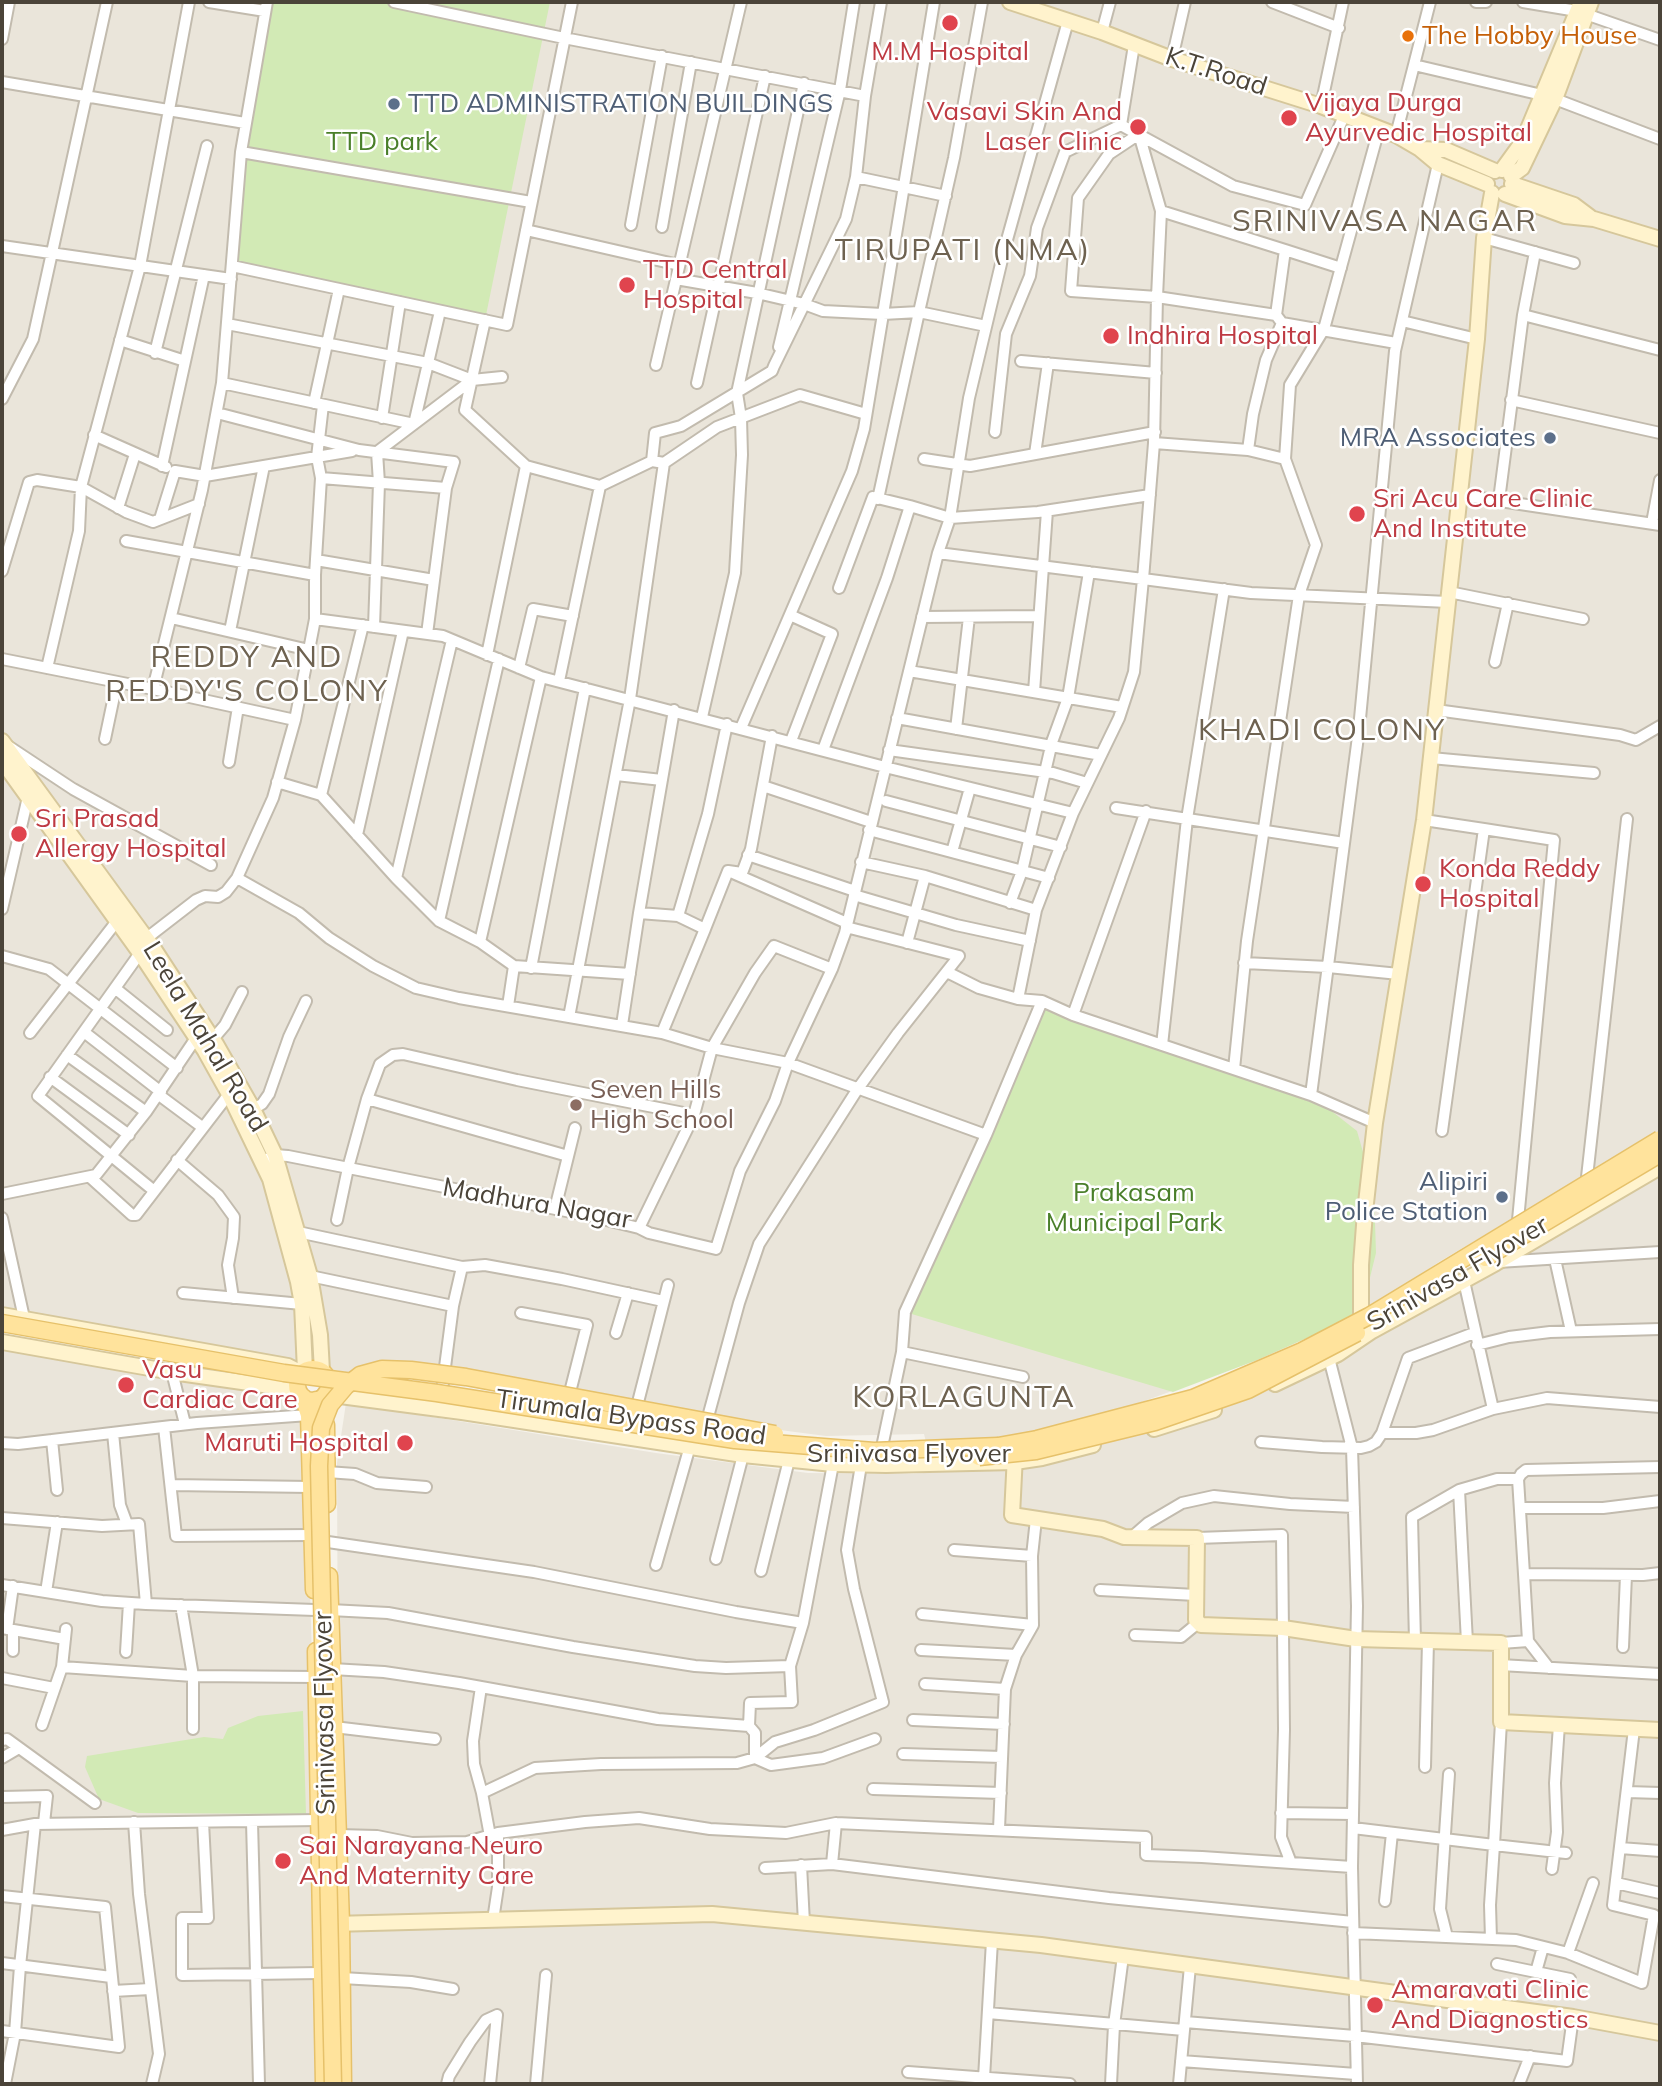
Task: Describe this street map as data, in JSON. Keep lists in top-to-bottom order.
{
  "streets": {
    "main road": ["Srinivasa Flyover"],
    "street": [
      "K.T.Road",
      "Leela Mahal Road",
      "Madhura Nagar",
      "Tirumala Bypass Road"
    ]
  },
  "crossings": [
    ["Leela Mahal Road", "Madhura Nagar"],
    ["Leela Mahal Road", "Tirumala Bypass Road"]
  ],
  "districts": [
    "SRINIVASA NAGAR",
    "TIRUPATI (NMA)",
    "REDDY AND REDDY'S COLONY",
    "KHADI COLONY",
    "KORLAGUNTA"
  ],
  "parks": ["TTD park", "Prakasam Municipal Park"],
  "places": [
    "M.M Hospital",
    "The Hobby House",
    "TTD ADMINISTRATION BUILDINGS",
    "Vijaya Durga Ayurvedic Hospital",
    "Vasavi Skin And Laser Clinic",
    "TTD Central Hospital",
    "Indhira Hospital",
    "MRA Associates",
    "Sri Acu Care Clinic And Institute",
    "Sri Prasad Allergy Hospital",
    "Konda Reddy Hospital",
    "Seven Hills High School",
    "Alipiri Police Station",
    "Vasu Cardiac Care",
    "Maruti Hospital",
    "Sai Narayana Neuro And Maternity Care",
    "Amaravati Clinic And Diagnostics"
  ]
}
